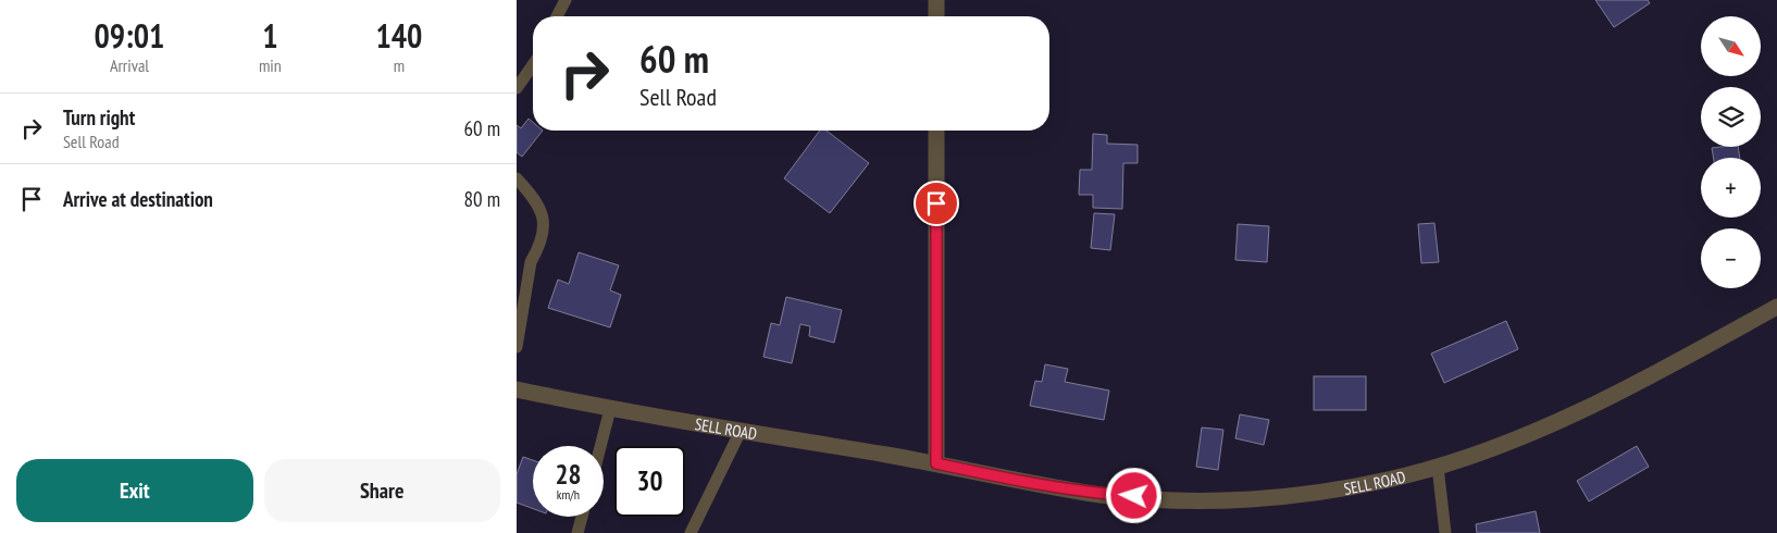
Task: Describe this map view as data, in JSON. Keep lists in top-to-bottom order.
{
  "streets": {
    "street": ["SELL ROAD"]
  },
  "north": "bottom right",
  "page": {
    "eta": [
      "09:01",
      "Arrival",
      "1",
      "min",
      "140",
      "m"
    ],
    "map_buttons": ["+", "−"],
    "turn": ["60 m", "Sell Road"],
    "list": [
      {
        "name": "Turn right",
        "note": "Sell Road",
        "value": "60 m"
      },
      {
        "name": "Arrive at destination",
        "value": "80 m"
      }
    ],
    "speed": "28 km/h",
    "limit": "30",
    "buttons": ["Exit", "Share"]
  }
}
